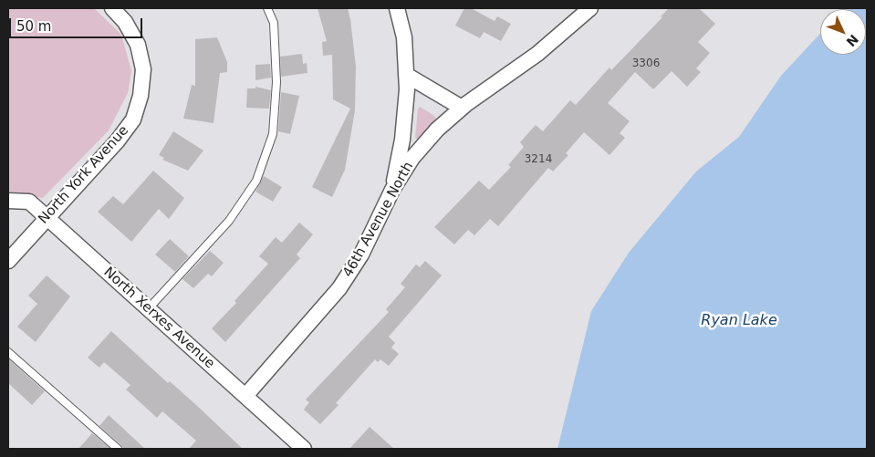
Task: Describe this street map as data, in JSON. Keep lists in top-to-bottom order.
{
  "streets": {
    "street": ["North York Avenue", "46th Avenue North", "North Xerxes Avenue"]
  },
  "crossings": [
    ["North York Avenue", "North Xerxes Avenue"],
    ["46th Avenue North", "North Xerxes Avenue"]
  ],
  "water": ["Ryan Lake"],
  "house_numbers": ["3306", "3214"],
  "scale_bar": "50 m",
  "north": "bottom right"
}
